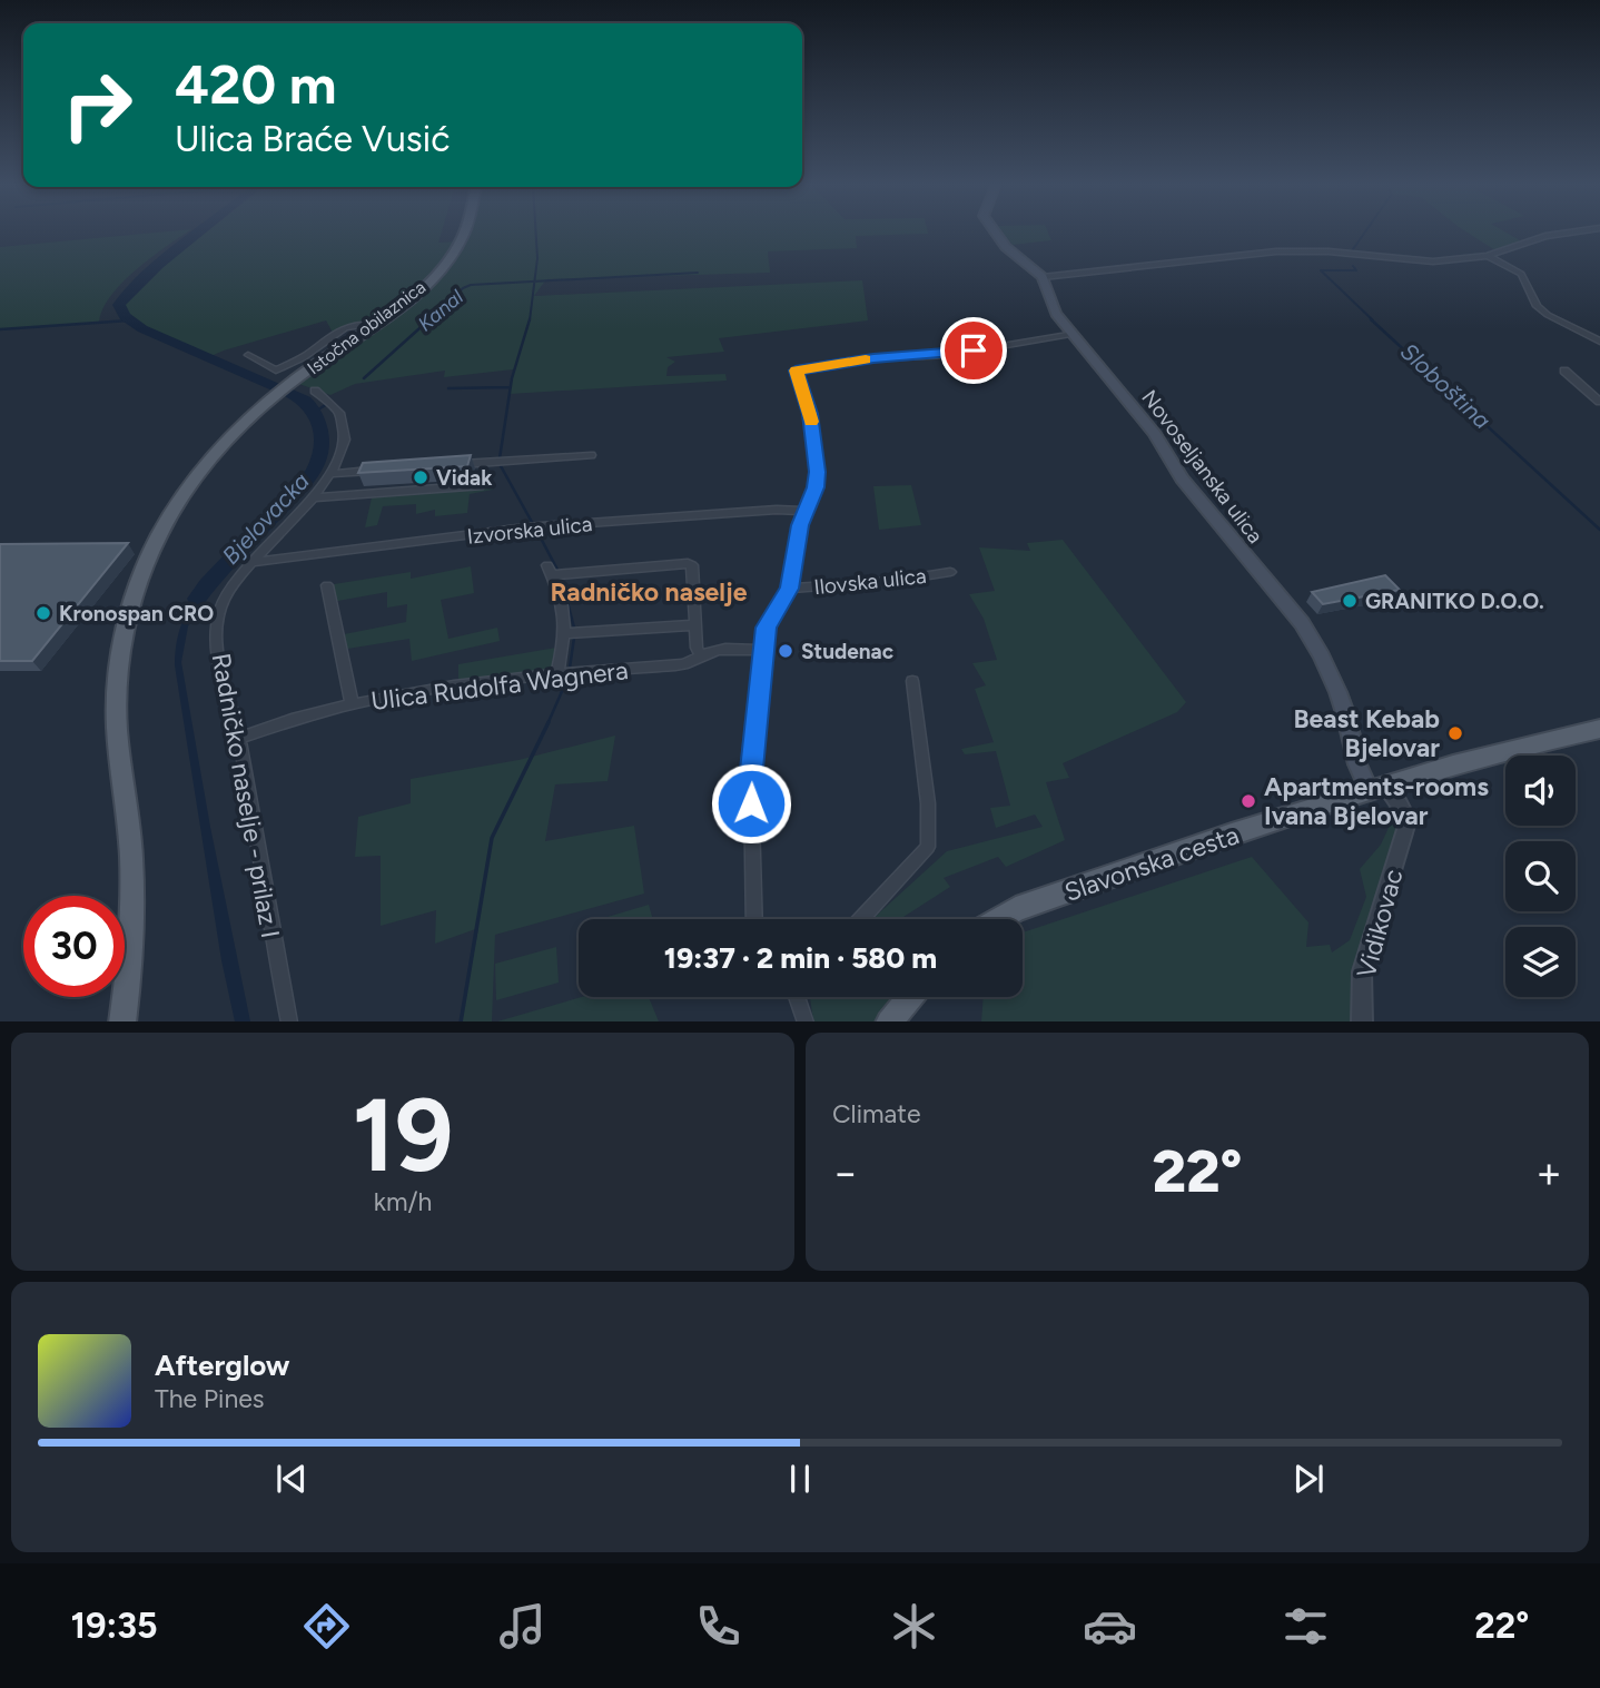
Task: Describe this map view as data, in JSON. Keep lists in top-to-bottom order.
{
  "streets": {
    "main road": ["Istočna obilaznica", "Novoseljanska ulica", "Slavonska cesta"],
    "street": [
      "Izvorska ulica",
      "Ilovska ulica",
      "Ulica Rudolfa Wagnera",
      "Radničko naselje - prilaz I",
      "Vidikovac"
    ]
  },
  "crossings": [
    ["Novoseljanska ulica", "Slavonska cesta"],
    ["Novoseljanska ulica", "Vidikovac"],
    ["Izvorska ulica", "Radničko naselje - prilaz I"],
    ["Ulica Rudolfa Wagnera", "Radničko naselje - prilaz I"],
    ["Slavonska cesta", "Vidikovac"]
  ],
  "districts": ["Radničko naselje"],
  "water": ["Kanal", "Sloboština", "Bjelovacka"],
  "places": [
    "Vidak",
    "GRANITKO D.O.O.",
    "Kronospan CRO",
    "Studenac",
    "Beast Kebab Bjelovar",
    "Apartments-rooms Ivana Bjelovar"
  ],
  "page": {
    "turn": ["420 m", "Ulica Braće Vusić"],
    "limit": "30",
    "trip": "19:37 · 2 min · 580 m",
    "tile": [
      ["19", "km/h"],
      "Climate"
    ],
    "heat": ["−", "22°", "+"],
    "song": ["Afterglow", "The Pines"],
    "tabs": ["19:35", "22°"]
  }
}
